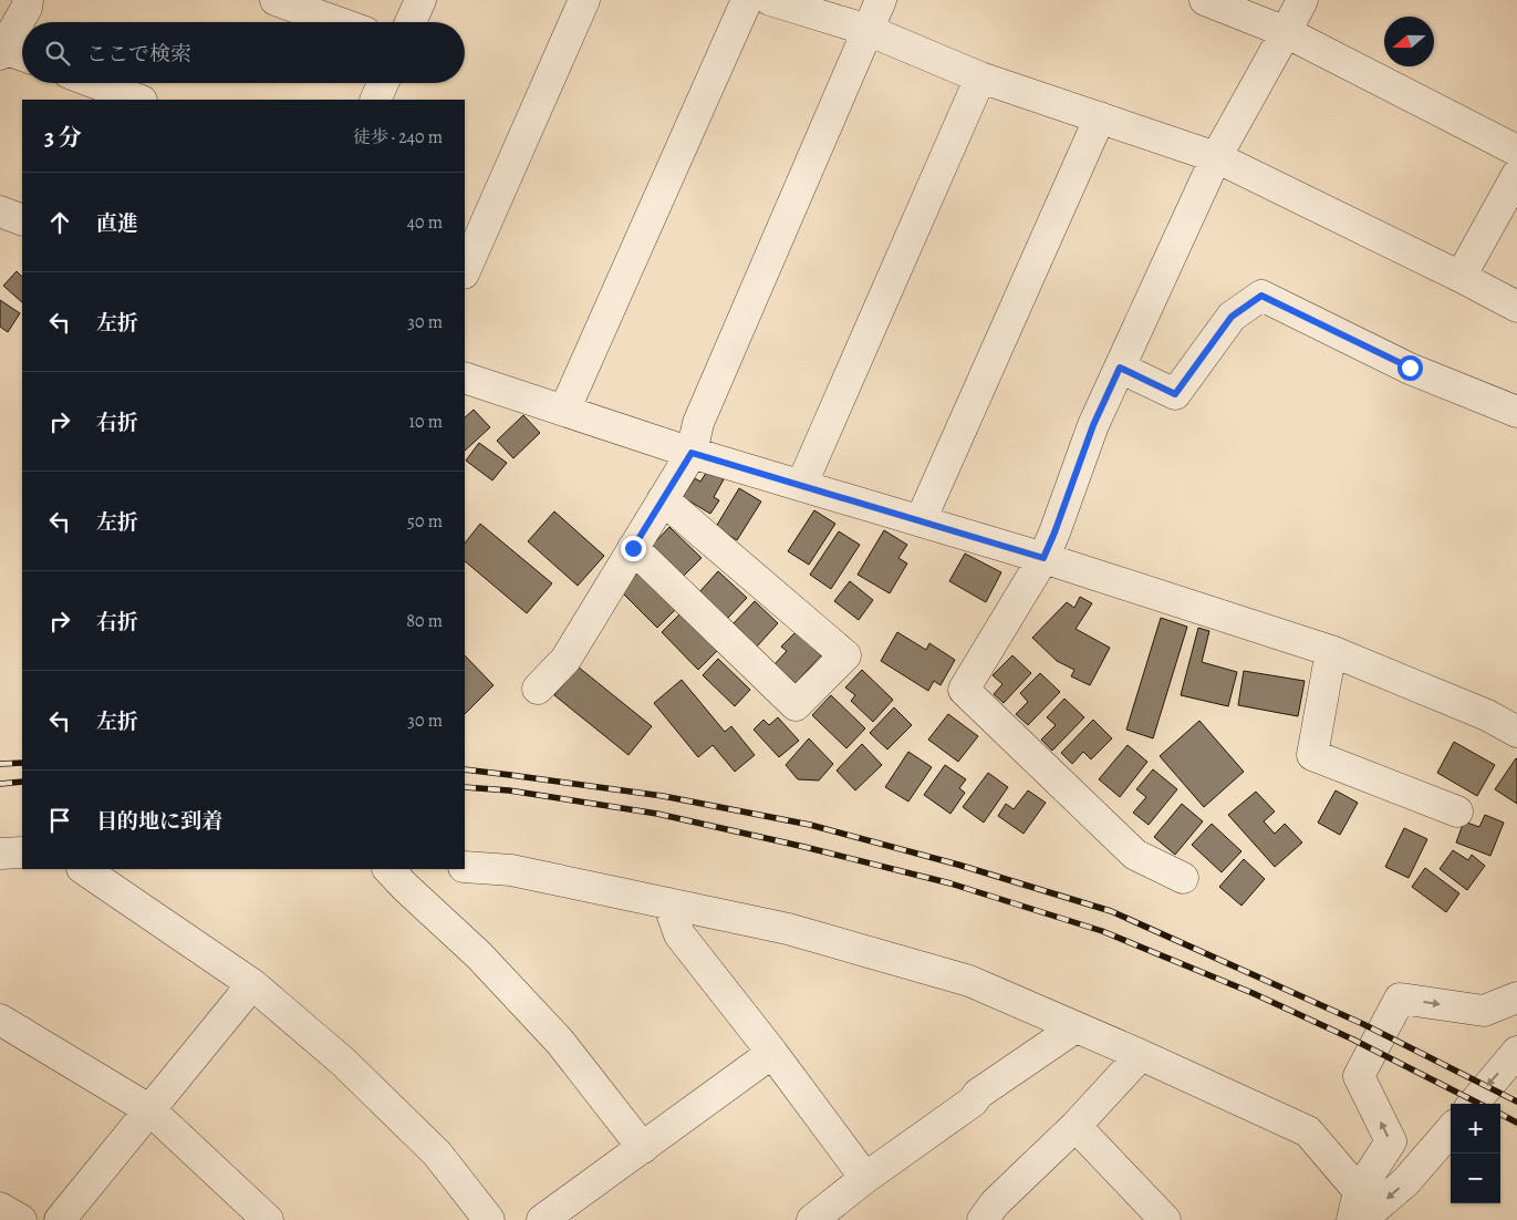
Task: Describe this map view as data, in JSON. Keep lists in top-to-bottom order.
{
  "north": "left",
  "page": {
    "search": "ここで検索",
    "heading": ["3 分", "徒歩 · 240 m"],
    "list": [
      ["直進", "40 m"],
      ["左折", "30 m"],
      ["右折", "10 m"],
      ["左折", "50 m"],
      ["右折", "80 m"],
      ["左折", "30 m"],
      "目的地に到着"
    ],
    "map_buttons": ["+", "−"]
  }
}
